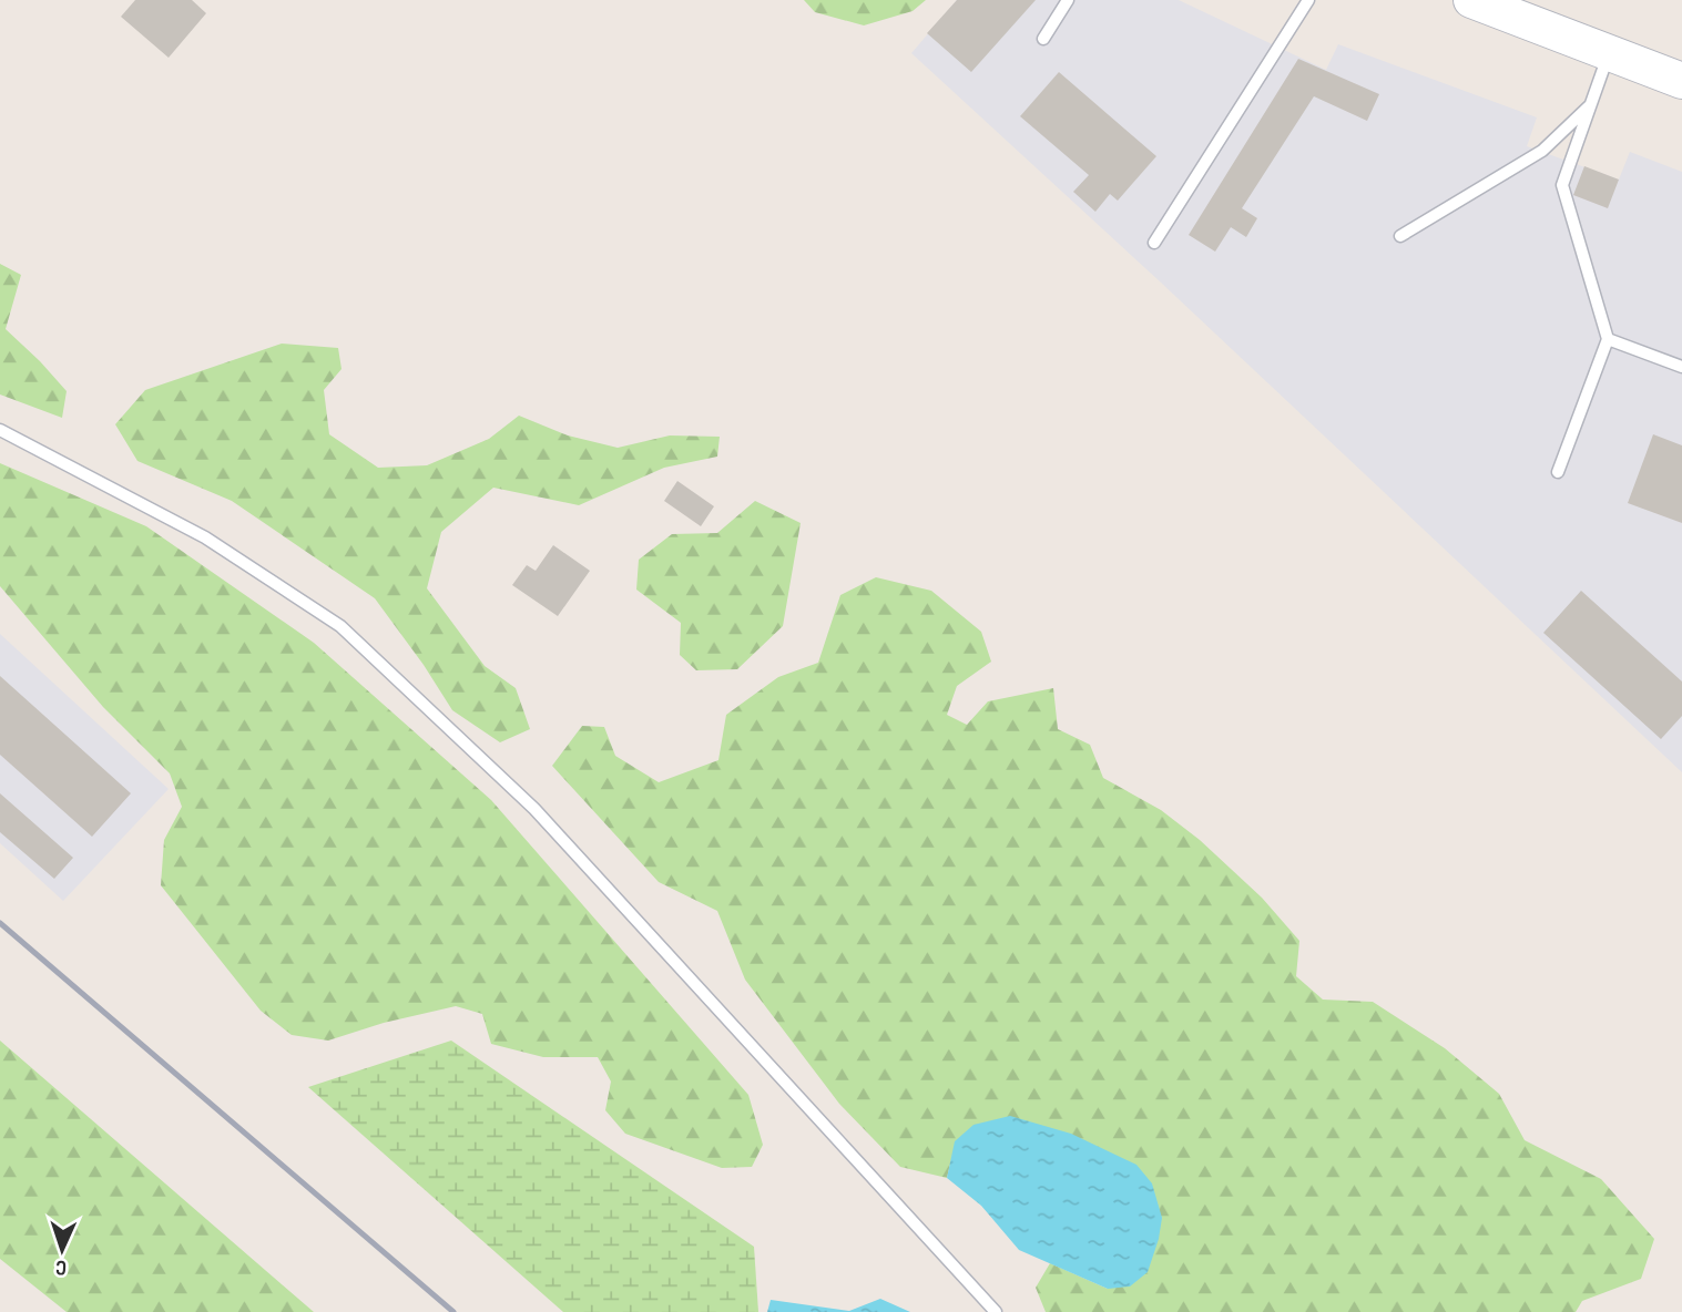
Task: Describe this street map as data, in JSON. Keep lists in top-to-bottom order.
{
  "north": "bottom"
}
